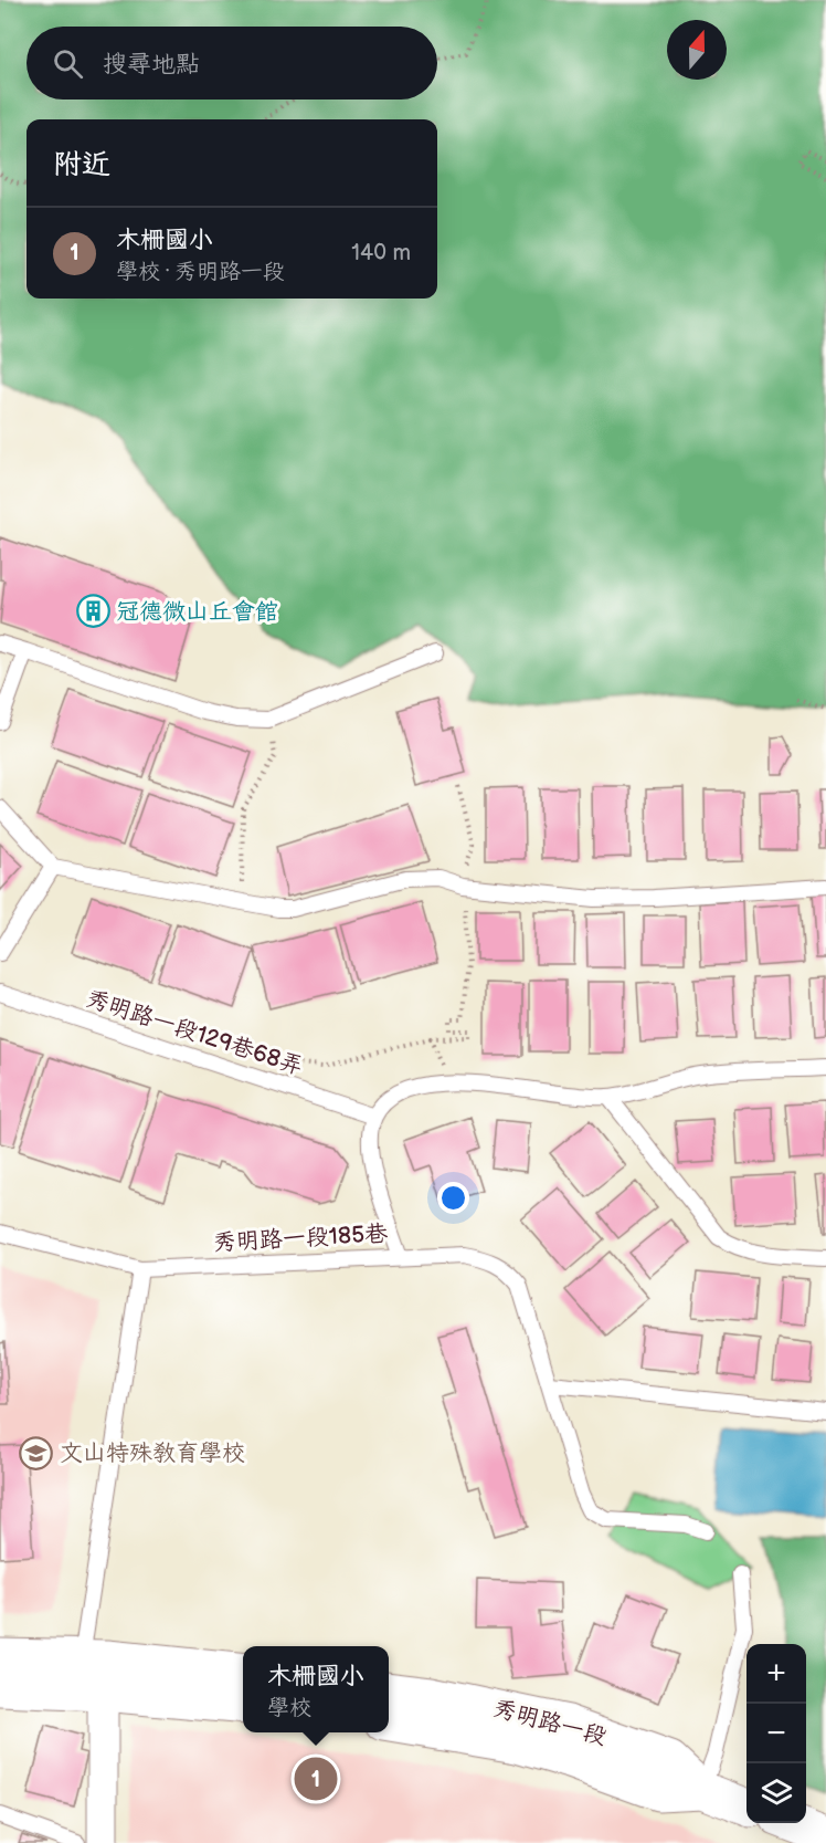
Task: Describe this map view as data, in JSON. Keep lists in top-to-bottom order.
{
  "streets": {
    "main road": ["秀明路一段"],
    "lane": ["秀明路一段129巷68弄", "秀明路一段185巷"]
  },
  "crossings": [
    ["秀明路一段129巷68弄", "秀明路一段185巷"]
  ],
  "places": {
    "building": ["冠德微山丘會館"],
    "school or university": ["文山特殊教育學校"]
  },
  "north": "top",
  "page": {
    "search": "搜尋地點",
    "heading": "附近",
    "list": [
      {
        "mark": "1",
        "name": "木柵國小",
        "note": "學校 · 秀明路一段",
        "value": "140 m"
      }
    ],
    "map_buttons": ["+", "−"],
    "popup": ["木柵國小", "學校"],
    "pins": "1"
  }
}
